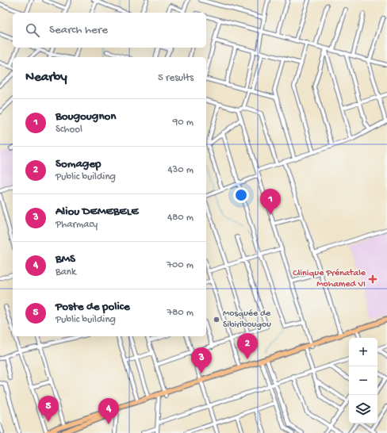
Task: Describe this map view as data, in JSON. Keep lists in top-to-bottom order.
{
  "places": {
    "health": ["Clinique Prénatale Mohamed VI"],
    "other": ["Mosquée de Sibiribougou"]
  },
  "page": {
    "search": "Search here",
    "heading": ["Nearby", "5 results"],
    "list": [
      {
        "mark": "1",
        "name": "Bougougnon",
        "note": "School",
        "value": "90 m"
      },
      {
        "mark": "2",
        "name": "Somagep",
        "note": "Public building",
        "value": "430 m"
      },
      {
        "mark": "3",
        "name": "Aliou DEMEBELE",
        "note": "Pharmacy",
        "value": "480 m"
      },
      {
        "mark": "4",
        "name": "BMS",
        "note": "Bank",
        "value": "700 m"
      },
      {
        "mark": "5",
        "name": "Poste de police",
        "note": "Public building",
        "value": "780 m"
      }
    ],
    "pins": [
      "1",
      "2",
      "3",
      "5",
      "4"
    ],
    "map_buttons": ["+", "−"]
  }
}
